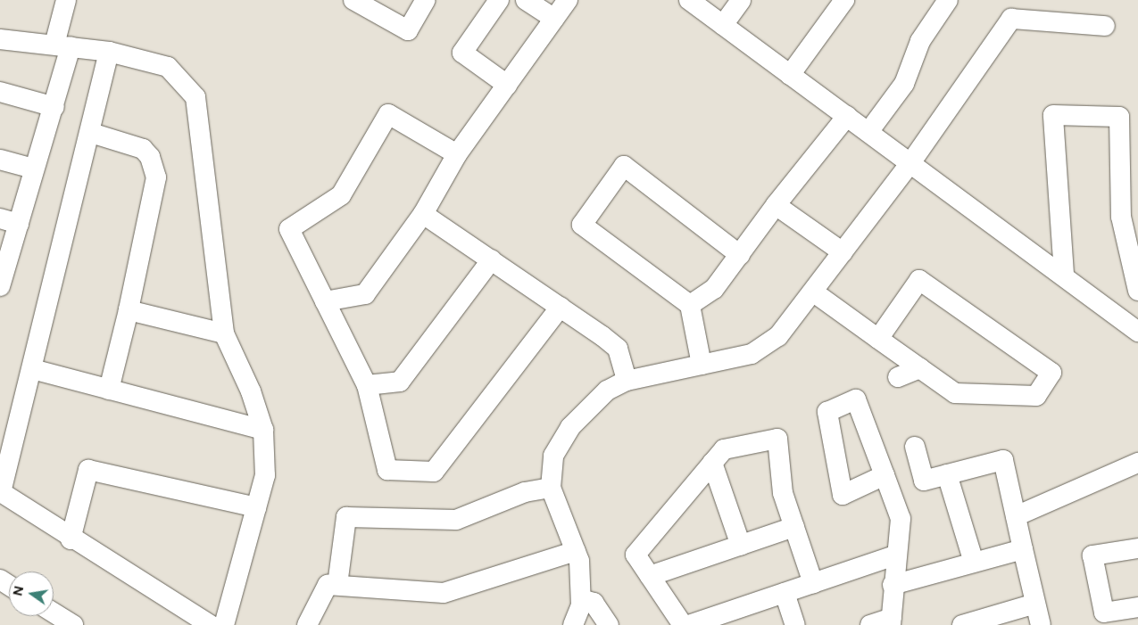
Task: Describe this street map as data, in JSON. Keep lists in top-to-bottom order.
{
  "north": "left"
}
